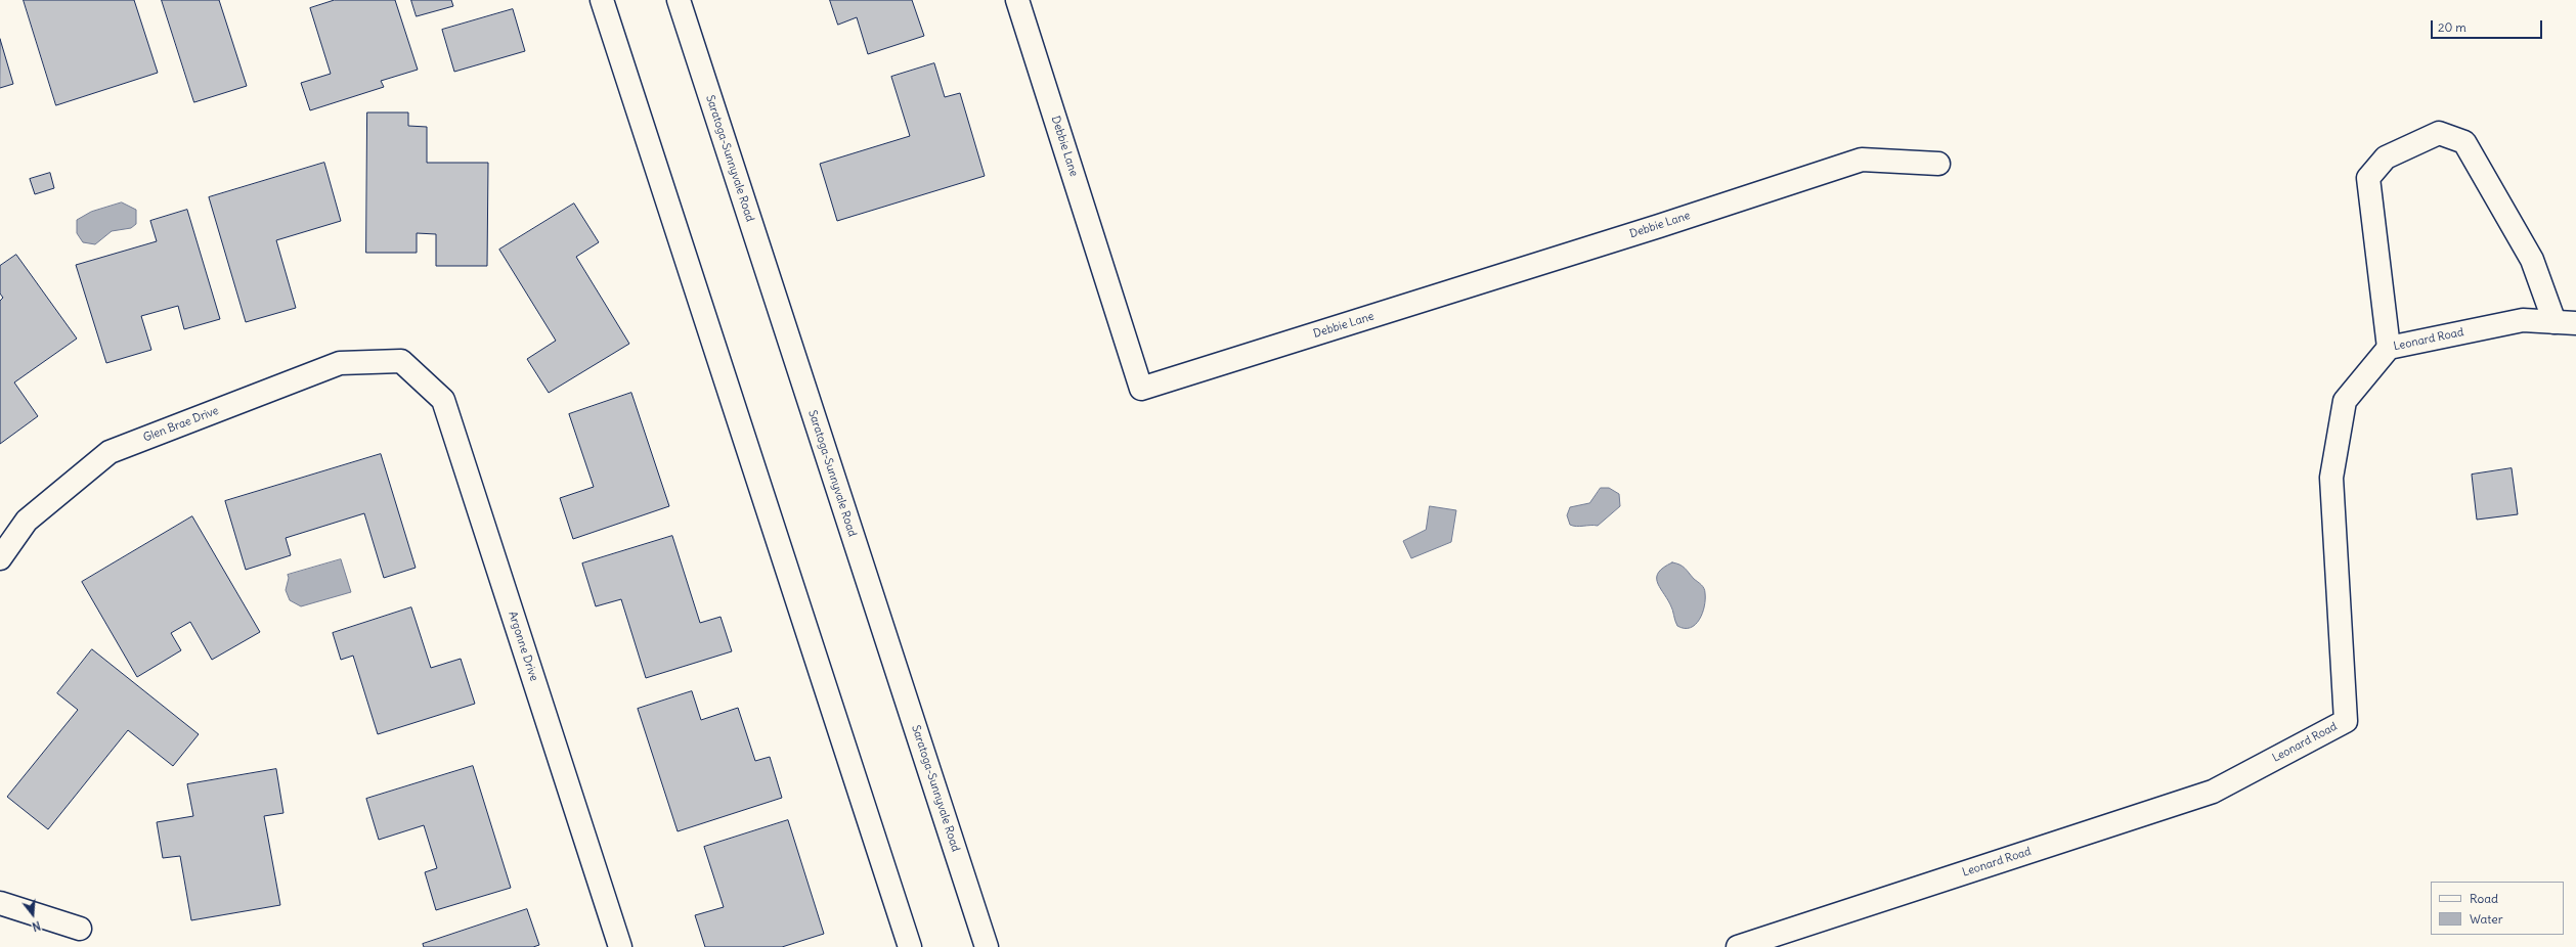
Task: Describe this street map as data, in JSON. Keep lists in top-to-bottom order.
{
  "streets": {
    "street": [
      "Debbie Lane",
      "Saratoga-Sunnyvale Road",
      "Leonard Road",
      "Glen Brae Drive",
      "Argonne Drive"
    ]
  },
  "crossings": [
    ["Glen Brae Drive", "Argonne Drive"]
  ],
  "legend": ["Road", "Water"],
  "scale_bar": "20 m",
  "north": "bottom"
}
